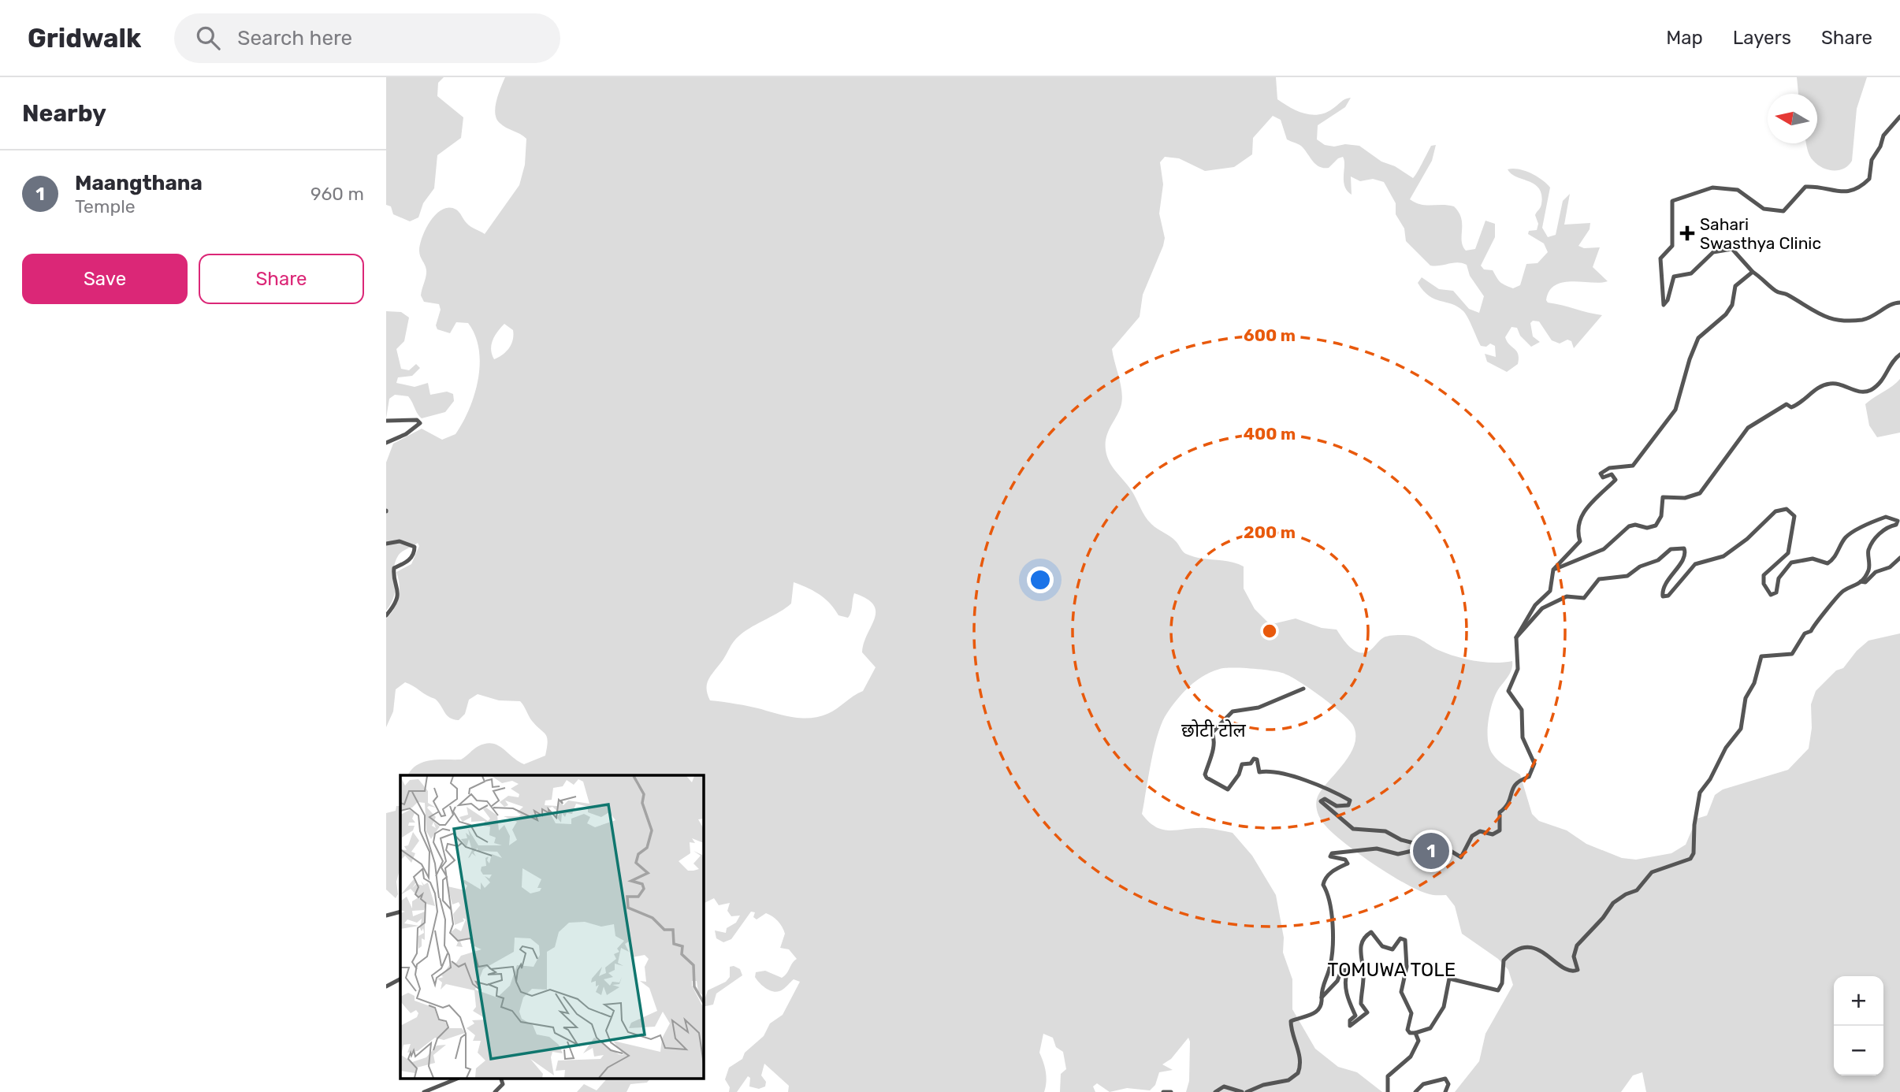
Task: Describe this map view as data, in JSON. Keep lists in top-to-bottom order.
{
  "districts": ["छोटी टोल", "TOMUWA TOLE"],
  "places": {
    "health": ["Sahari Swasthya Clinic"]
  },
  "north": "left",
  "page": {
    "header": "Gridwalk",
    "search": "Search here",
    "nav": ["Map", "Layers", "Share"],
    "heading": "Nearby",
    "list": [
      {
        "mark": "1",
        "name": "Maangthana",
        "note": "Temple",
        "value": "960 m"
      }
    ],
    "buttons": ["Save", "Share"],
    "pins": "1",
    "map_buttons": ["+", "−"]
  },
  "rings": ["600 m", "400 m", "200 m"]
}
